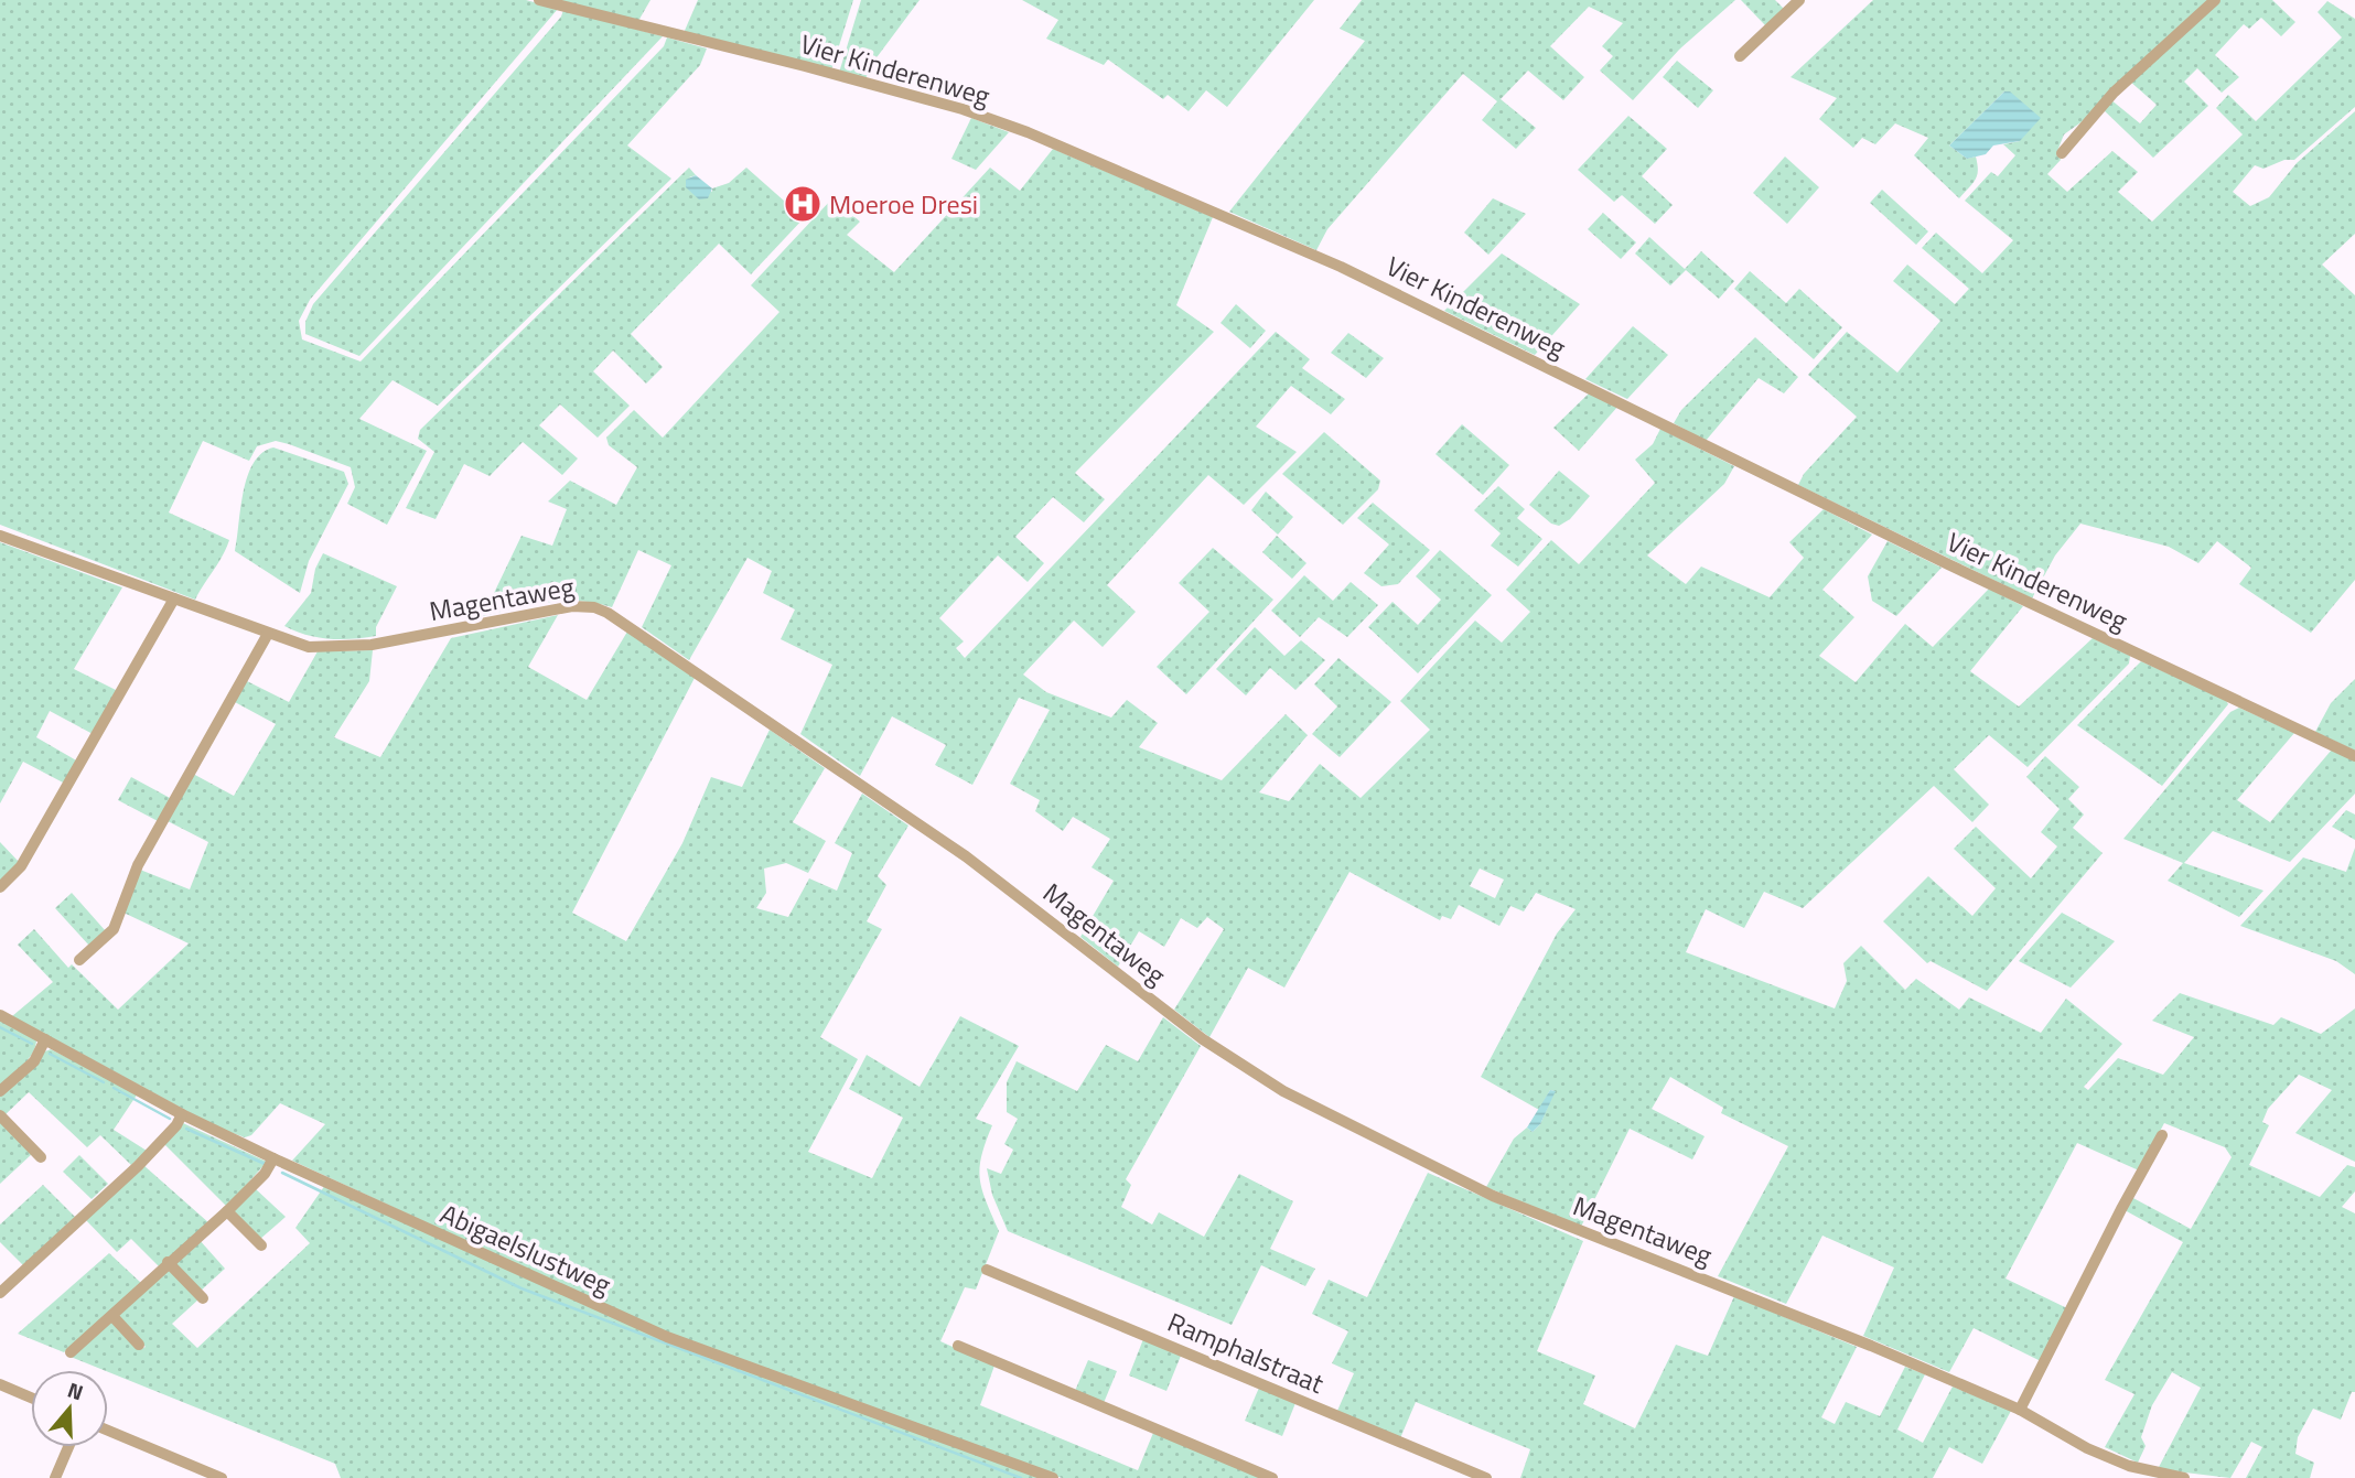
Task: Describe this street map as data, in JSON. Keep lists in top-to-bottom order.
{
  "streets": {
    "street": [
      "Vier Kinderenweg",
      "Magentaweg",
      "Abigaelslustweg",
      "Ramphalstraat"
    ]
  },
  "places": {
    "hospital": ["Moeroe Dresi"]
  },
  "north": "top"
}
